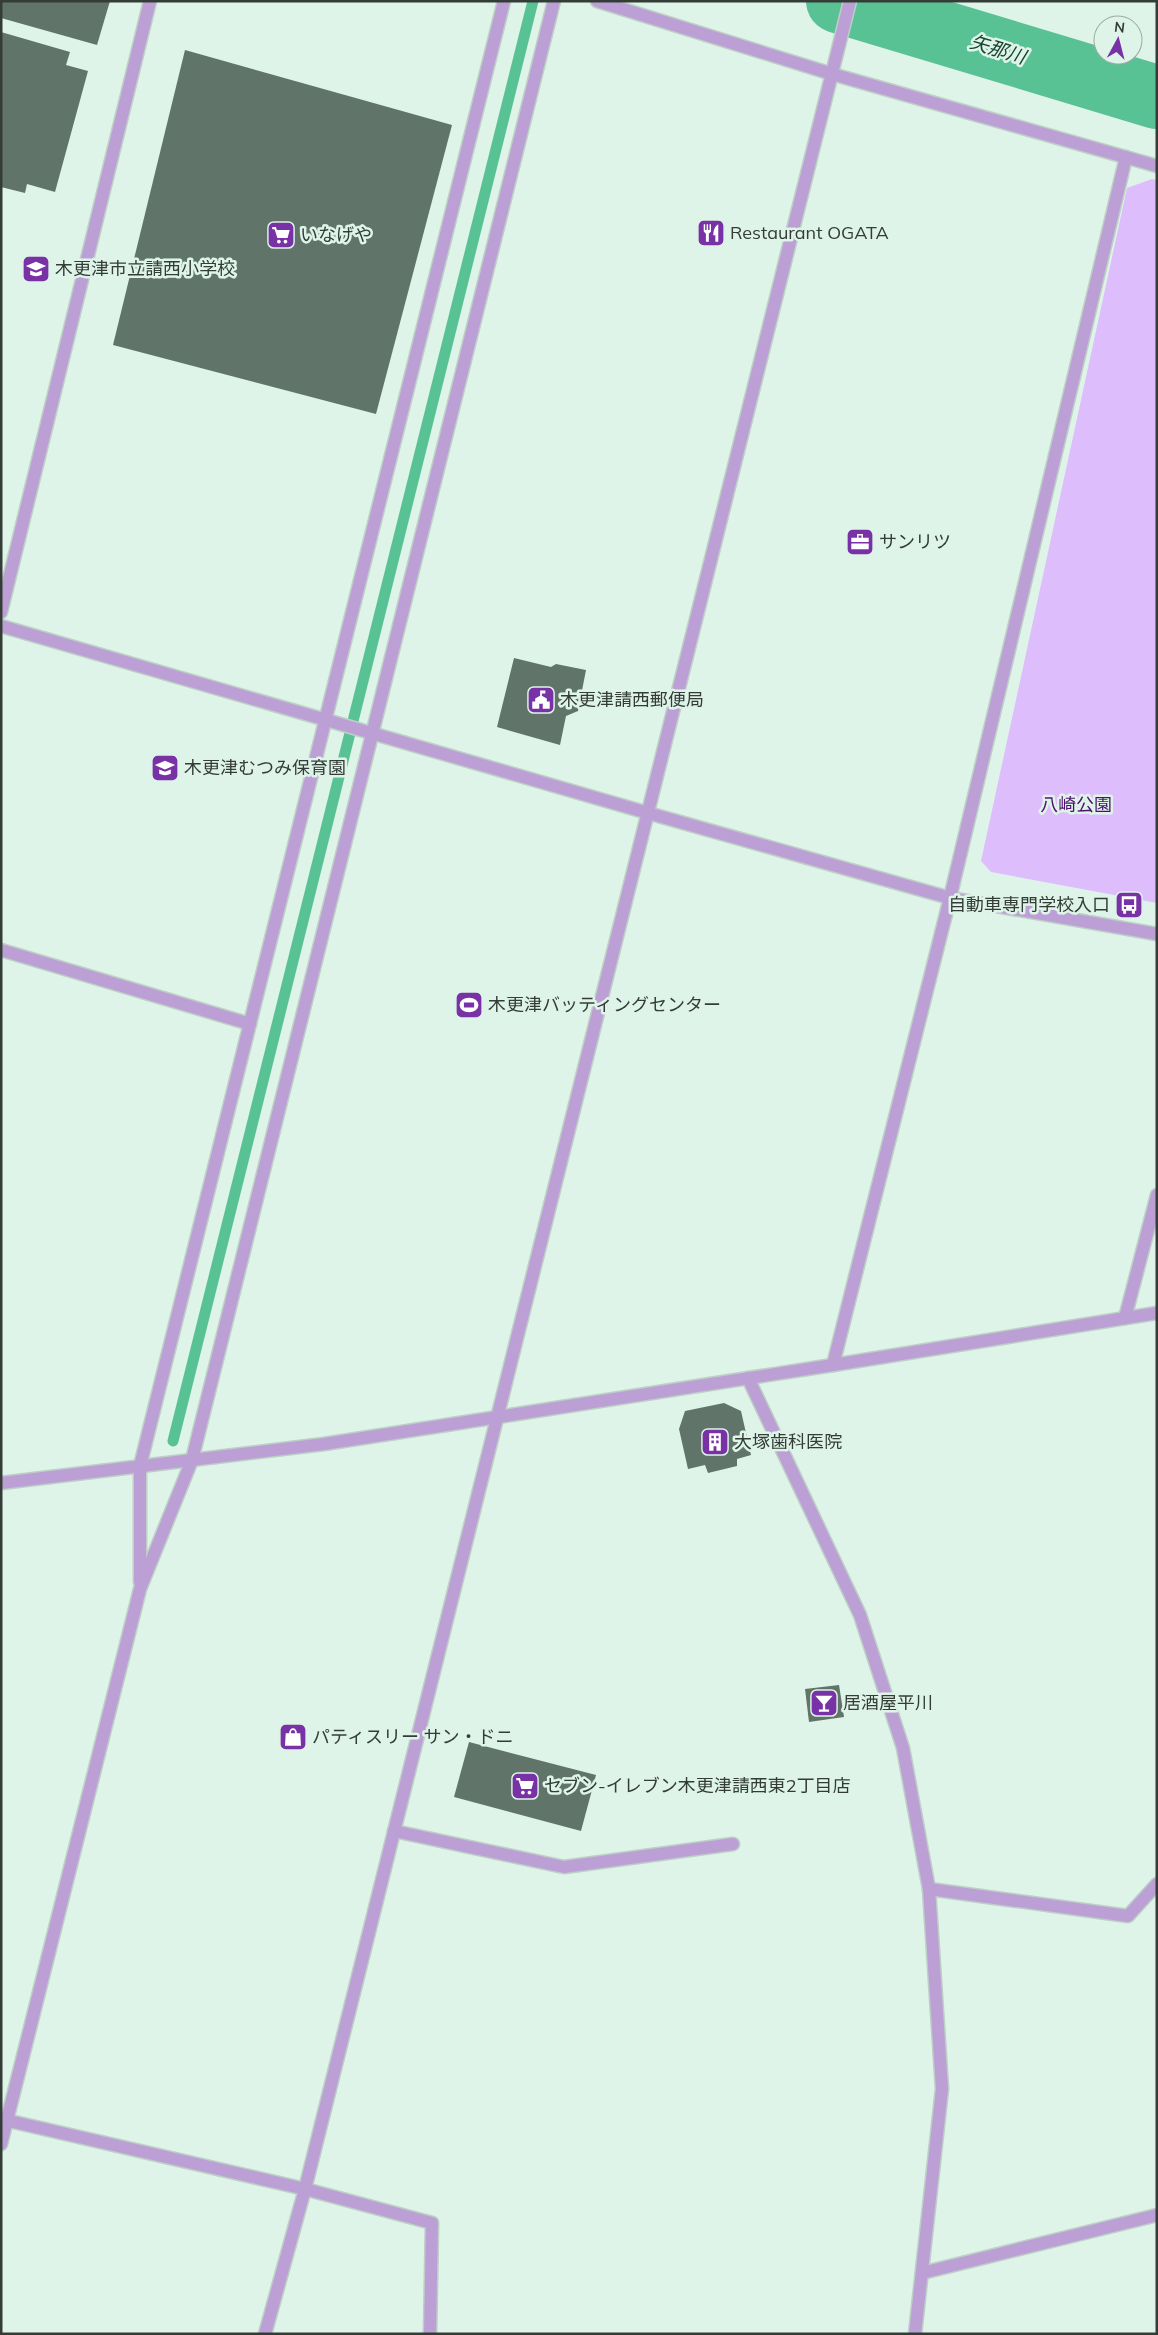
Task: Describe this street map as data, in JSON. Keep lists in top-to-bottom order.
{
  "water": ["矢那川"],
  "parks": ["八崎公園"],
  "places": {
    "restaurant": ["Restaurant OGATA"],
    "supermarket": ["いなげや", "セブン-イレブン木更津請西東2丁目店"],
    "school or university": ["木更津市立請西小学校", "木更津むつみ保育園"],
    "office": ["サンリツ"],
    "public building": ["木更津請西郵便局"],
    "bus stop": ["自動車専門学校入口"],
    "sports": ["木更津バッティングセンター"],
    "building": ["大塚歯科医院"],
    "bar": ["居酒屋平川"],
    "shop": ["パティスリー サン・ドニ"]
  },
  "north": "top"
}
